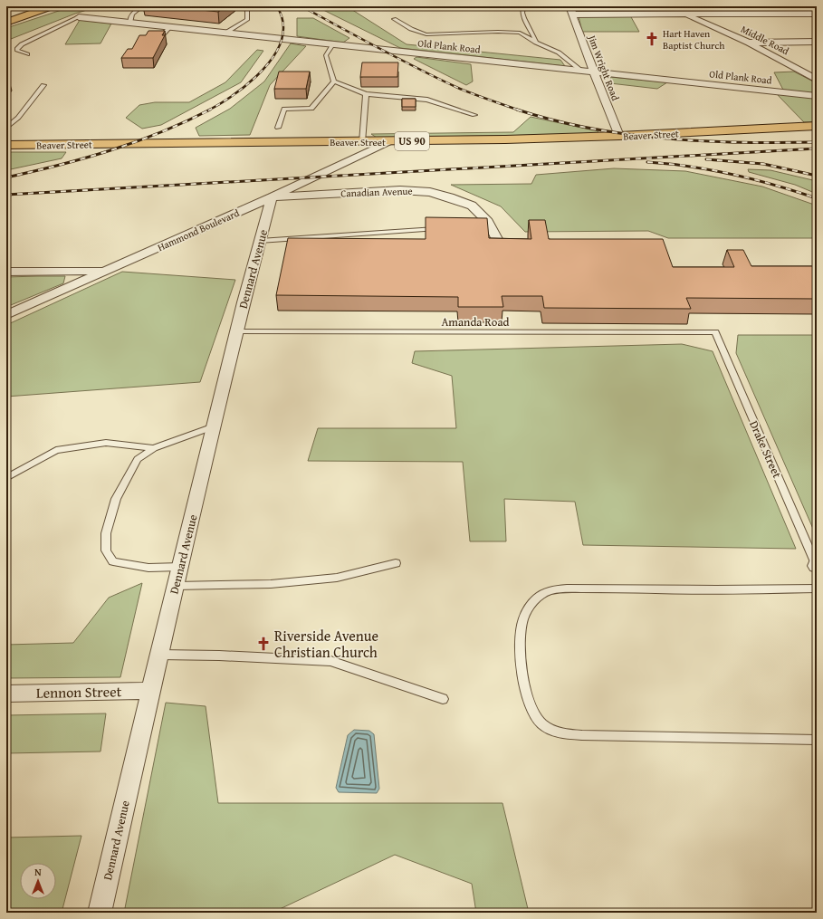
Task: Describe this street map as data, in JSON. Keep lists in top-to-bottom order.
{
  "streets": {
    "main road": ["Beaver Street", "US 90"],
    "street": [
      "Middle Road",
      "Old Plank Road",
      "Jim Wright Road",
      "Canadian Avenue",
      "Hammond Boulevard",
      "Dennard Avenue",
      "Lennon Street"
    ],
    "lane": ["Amanda Road", "Drake Street"]
  },
  "crossings": [
    ["Old Plank Road", "Jim Wright Road"],
    ["Jim Wright Road", "Beaver Street"],
    ["Beaver Street", "Hammond Boulevard"],
    ["Canadian Avenue", "Hammond Boulevard"],
    ["Canadian Avenue", "Dennard Avenue"],
    ["Hammond Boulevard", "Dennard Avenue"],
    ["Dennard Avenue", "Amanda Road"],
    ["Dennard Avenue", "Lennon Street"],
    ["Amanda Road", "Drake Street"]
  ],
  "places": {
    "church": ["Hart Haven Baptist Church", "Riverside Avenue Christian Church"]
  },
  "north": "top"
}
